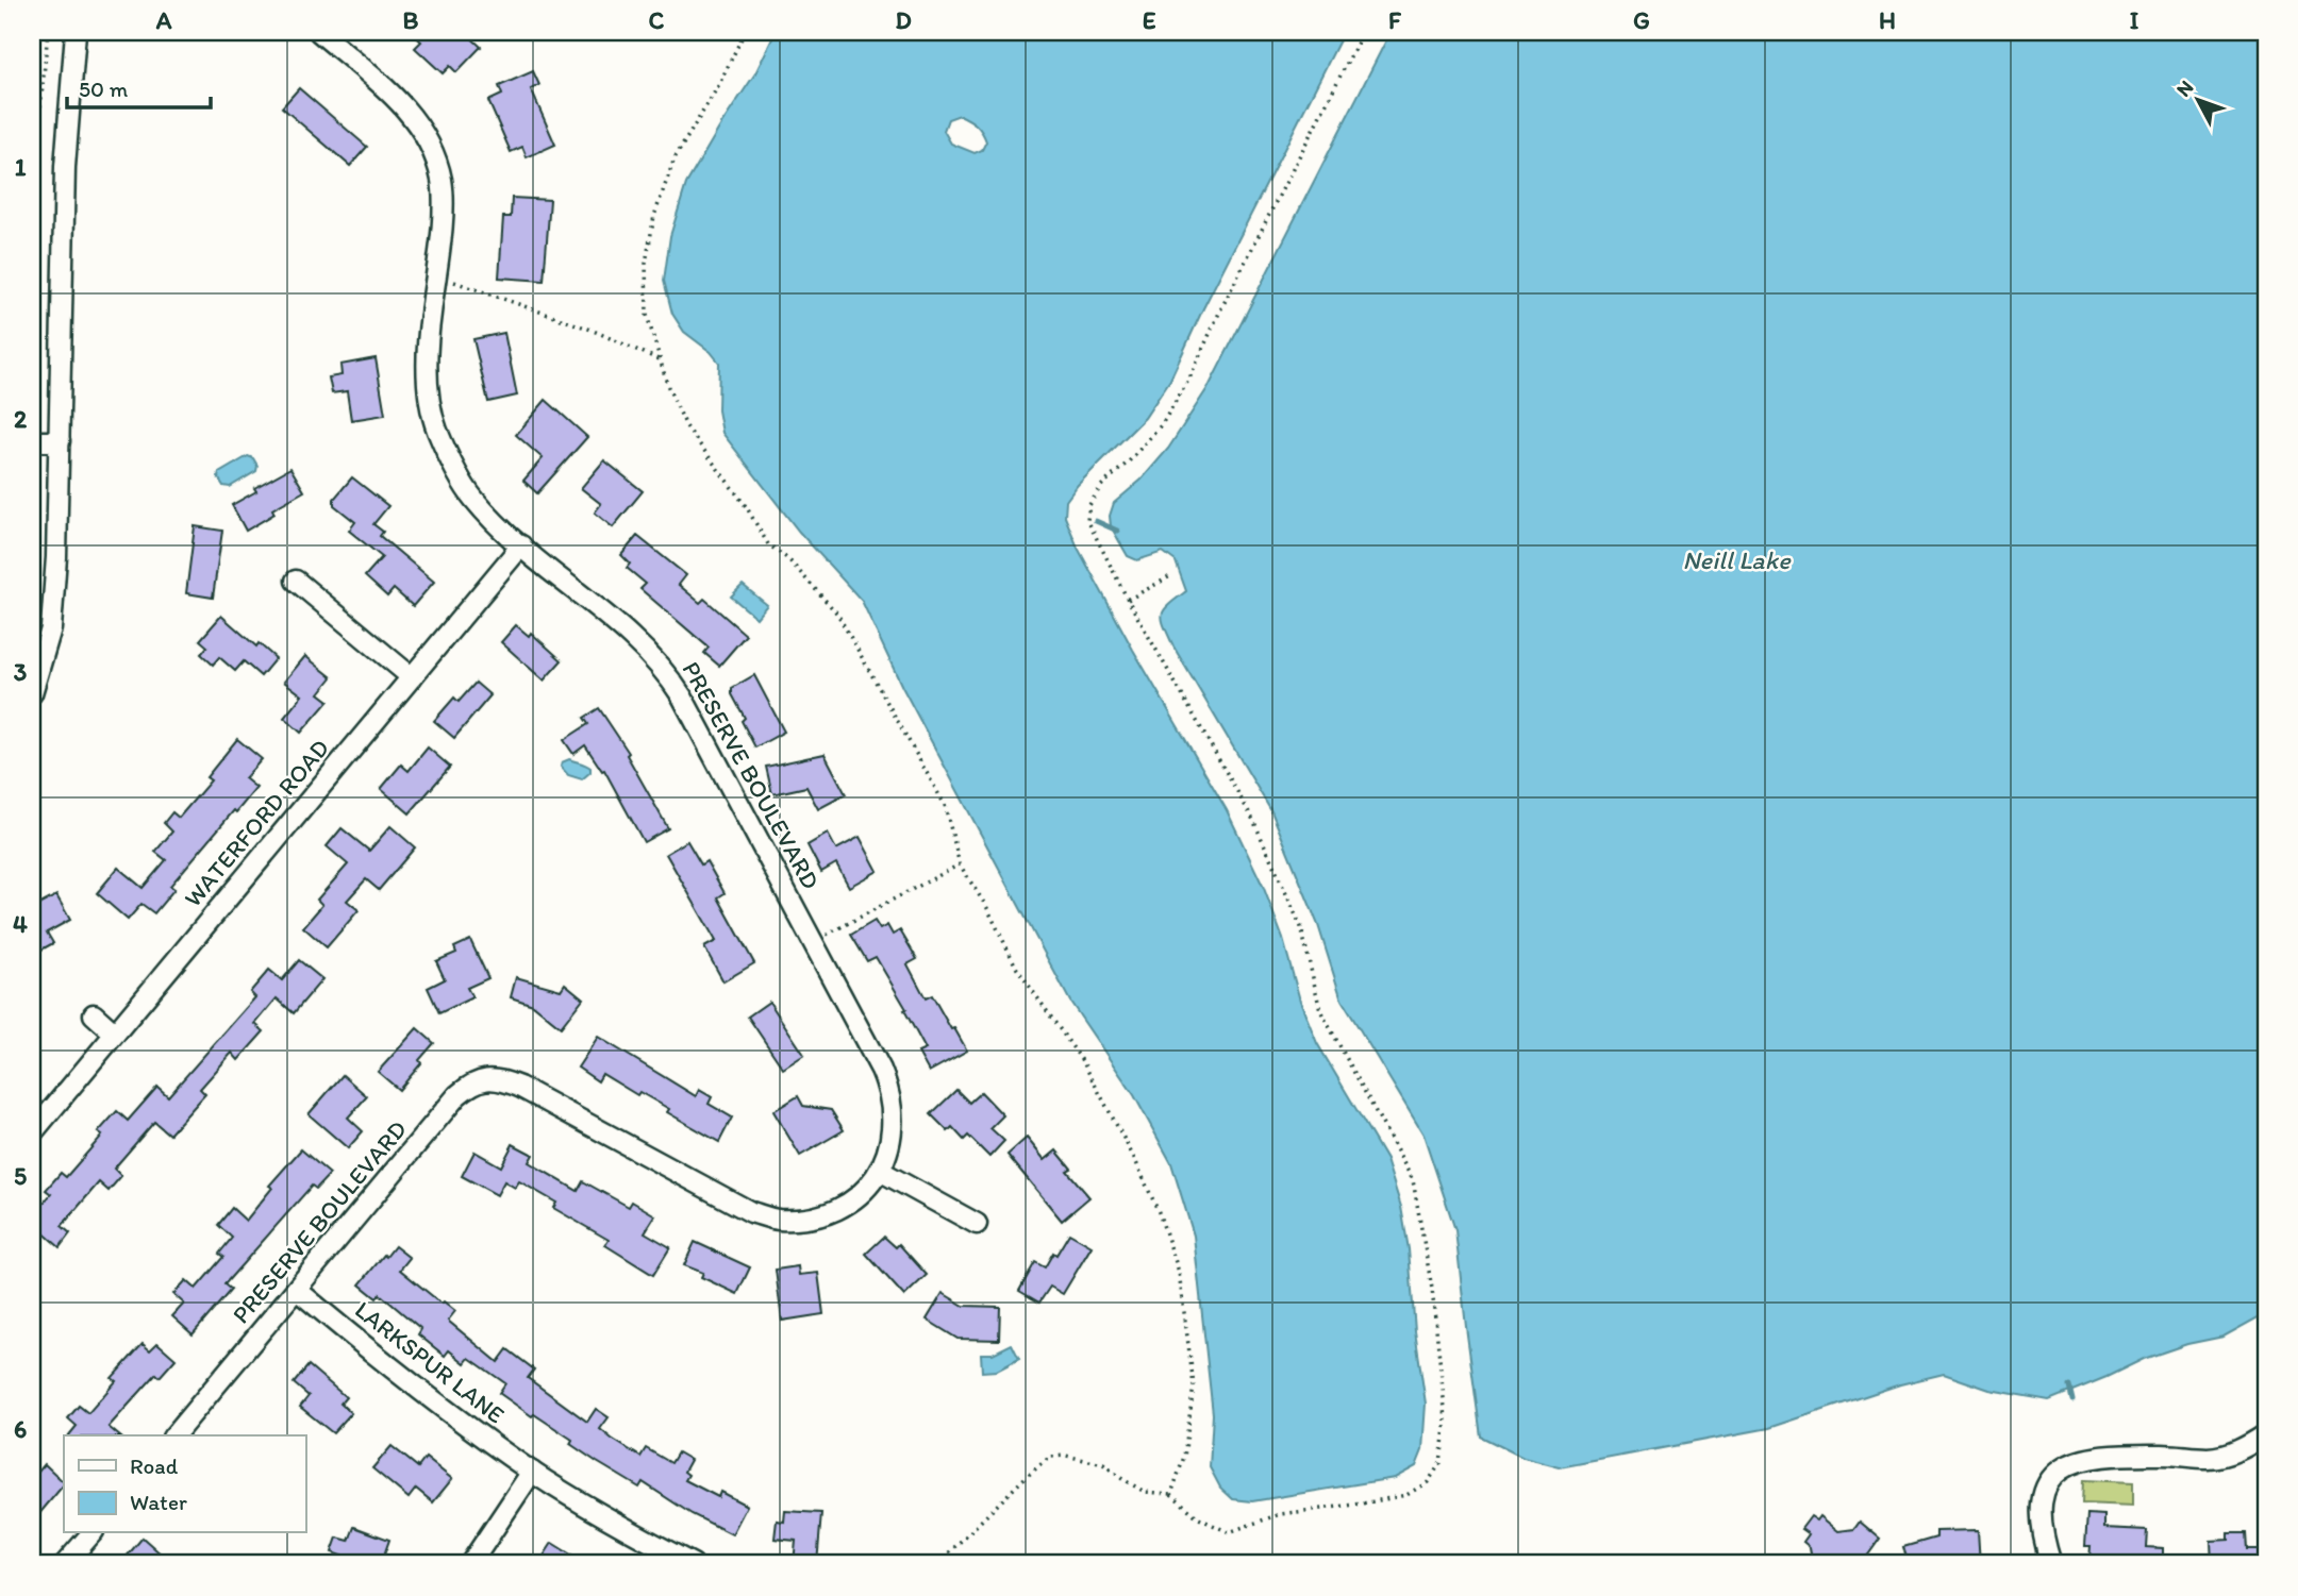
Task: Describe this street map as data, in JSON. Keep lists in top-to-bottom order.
{
  "streets": {
    "street": ["PRESERVE BOULEVARD", "WATERFORD ROAD", "LARKSPUR LANE"]
  },
  "crossings": [
    ["PRESERVE BOULEVARD", "WATERFORD ROAD"],
    ["PRESERVE BOULEVARD", "LARKSPUR LANE"]
  ],
  "water": ["Neill Lake"],
  "legend": ["Road", "Water"],
  "scale_bar": "50 m",
  "north": "top left",
  "grid": {
    "columns": [
      "A",
      "B",
      "C",
      "D",
      "E",
      "F",
      "G",
      "H",
      "I"
    ],
    "rows": [
      "1",
      "2",
      "3",
      "4",
      "5",
      "6"
    ]
  }
}
